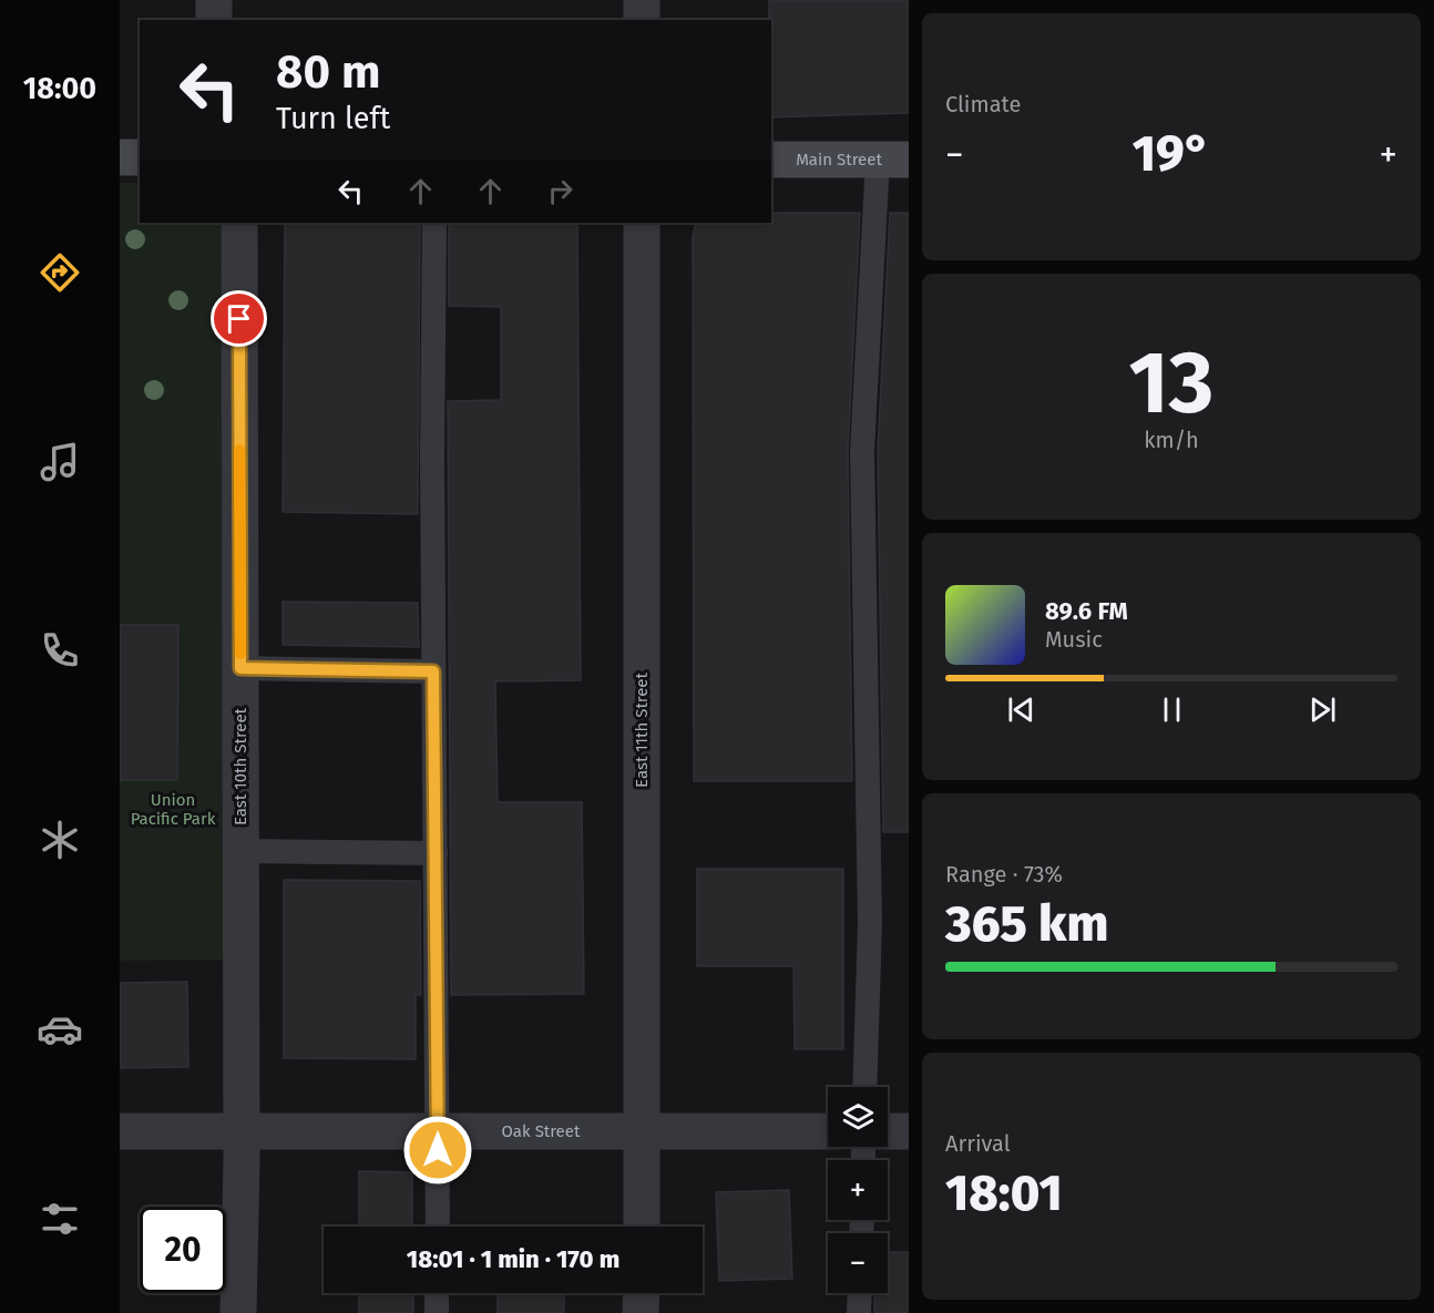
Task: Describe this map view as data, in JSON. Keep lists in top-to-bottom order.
{
  "streets": {
    "street": [
      "Main Street",
      "East 11th Street",
      "East 10th Street",
      "Oak Street"
    ]
  },
  "crossings": [
    ["East 11th Street", "Oak Street"],
    ["East 10th Street", "Oak Street"]
  ],
  "parks": ["Union Pacific Park"],
  "page": {
    "tabs": "18:00",
    "tile": [
      "Climate",
      ["13", "km/h"],
      ["Range · 73%", "365 km"],
      ["Arrival", "18:01"]
    ],
    "turn": ["80 m", "Turn left"],
    "heat": ["−", "19°", "+"],
    "song": ["89.6 FM", "Music"],
    "map_buttons": ["+", "−"],
    "limit": "20",
    "trip": "18:01 · 1 min · 170 m"
  }
}
